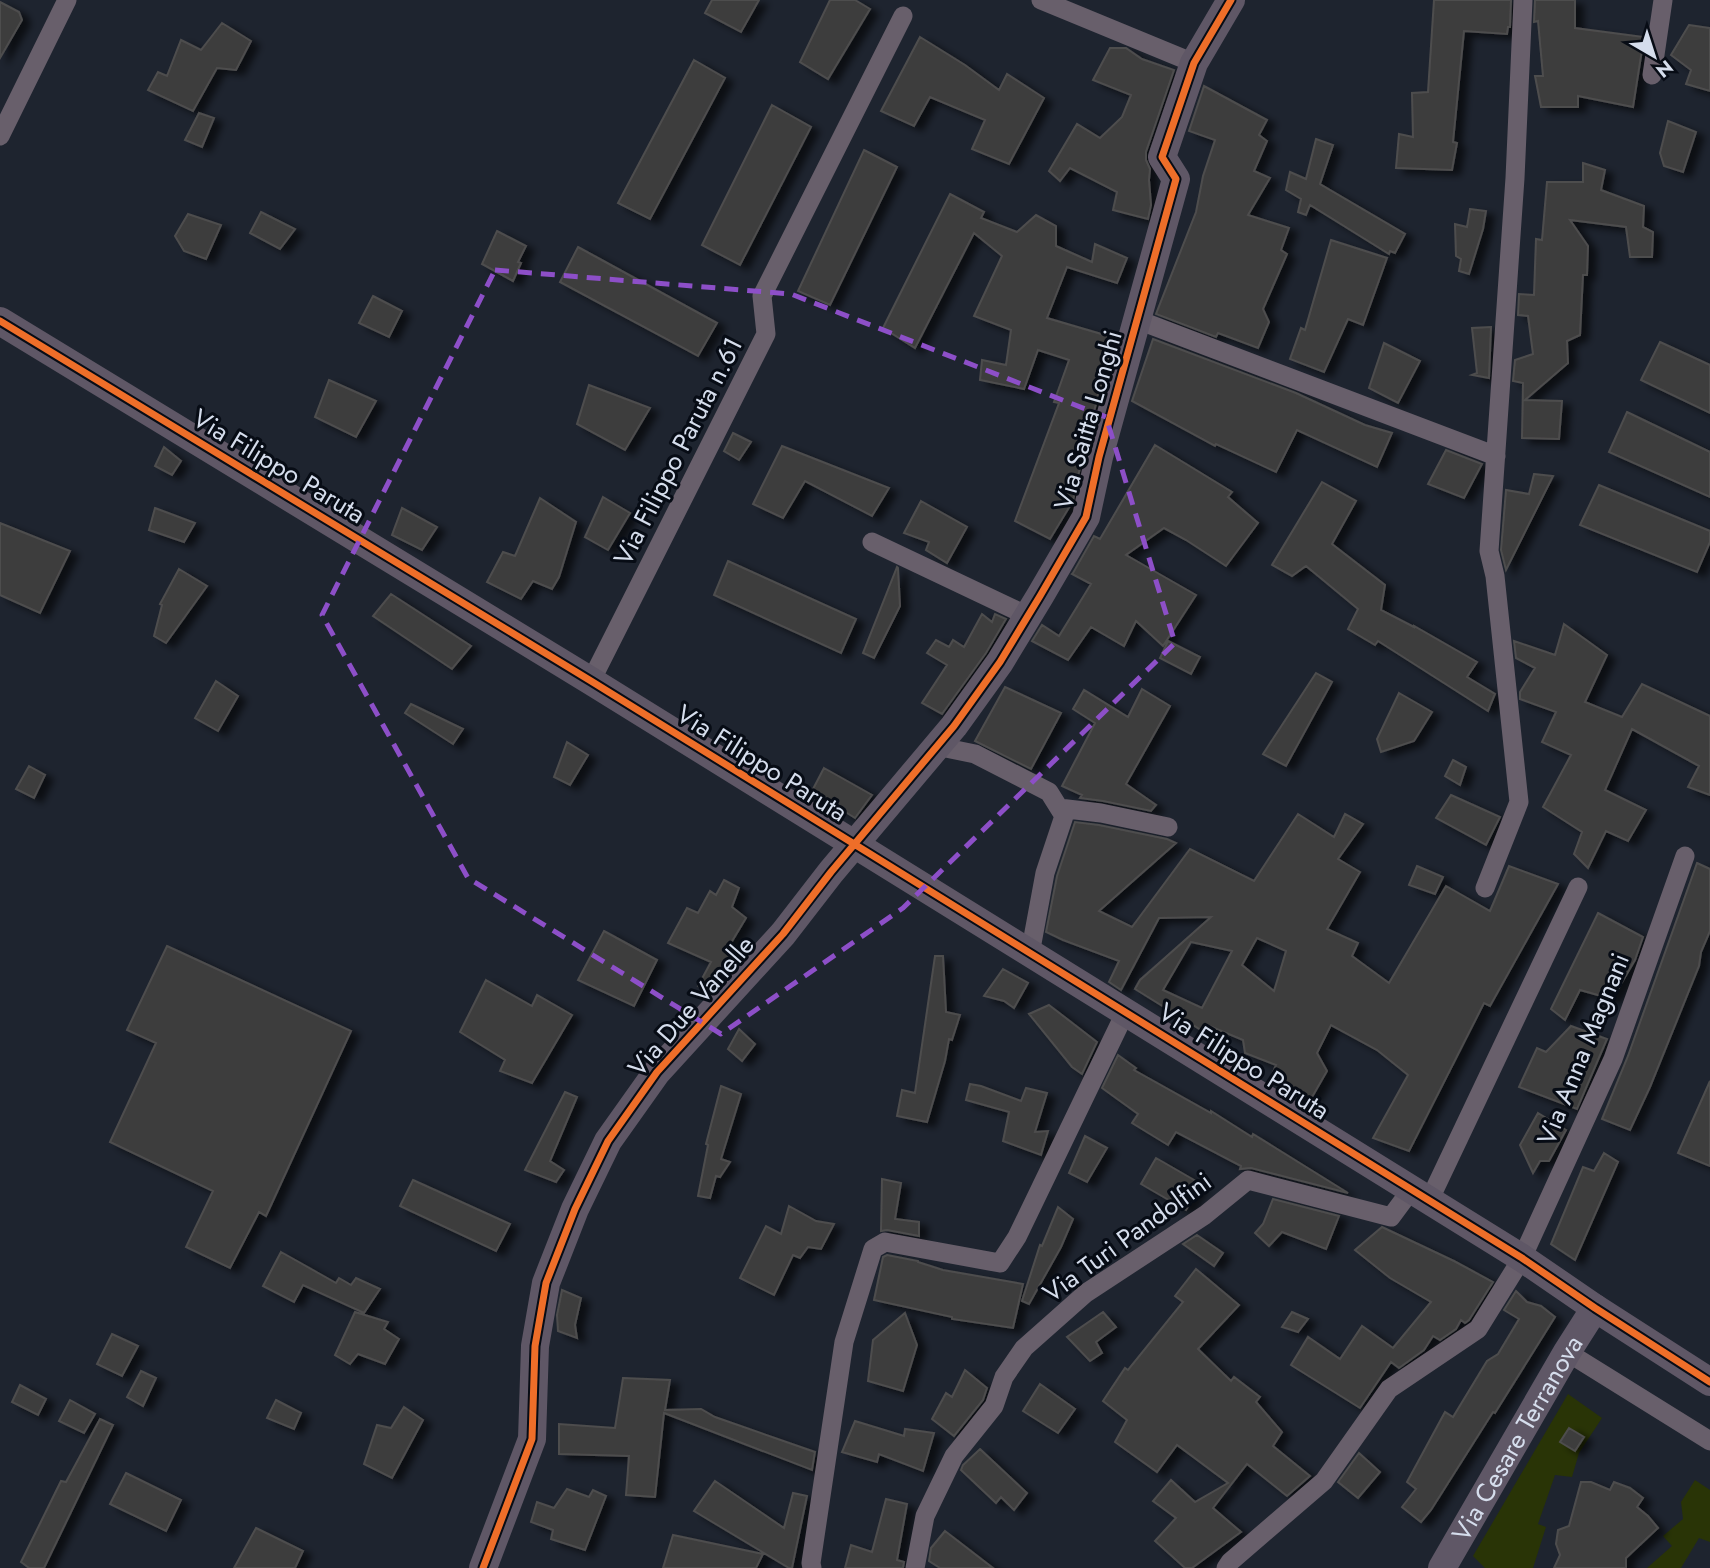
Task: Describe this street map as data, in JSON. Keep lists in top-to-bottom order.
{
  "streets": {
    "street": [
      "Via Saitta Longhi",
      "Via Filippo Paruta n.61",
      "Via Filippo Paruta",
      "Via Due Vanelle",
      "Via Anna Magnani",
      "Via Turi Pandolfini",
      "Via Cesare Terranova"
    ]
  },
  "crossings": [
    ["Via Saitta Longhi", "Via Filippo Paruta"],
    ["Via Saitta Longhi", "Via Due Vanelle"],
    ["Via Filippo Paruta n.61", "Via Filippo Paruta"],
    ["Via Filippo Paruta", "Via Due Vanelle"],
    ["Via Filippo Paruta", "Via Anna Magnani"],
    ["Via Filippo Paruta", "Via Turi Pandolfini"],
    ["Via Filippo Paruta", "Via Cesare Terranova"]
  ],
  "north": "bottom right"
}
